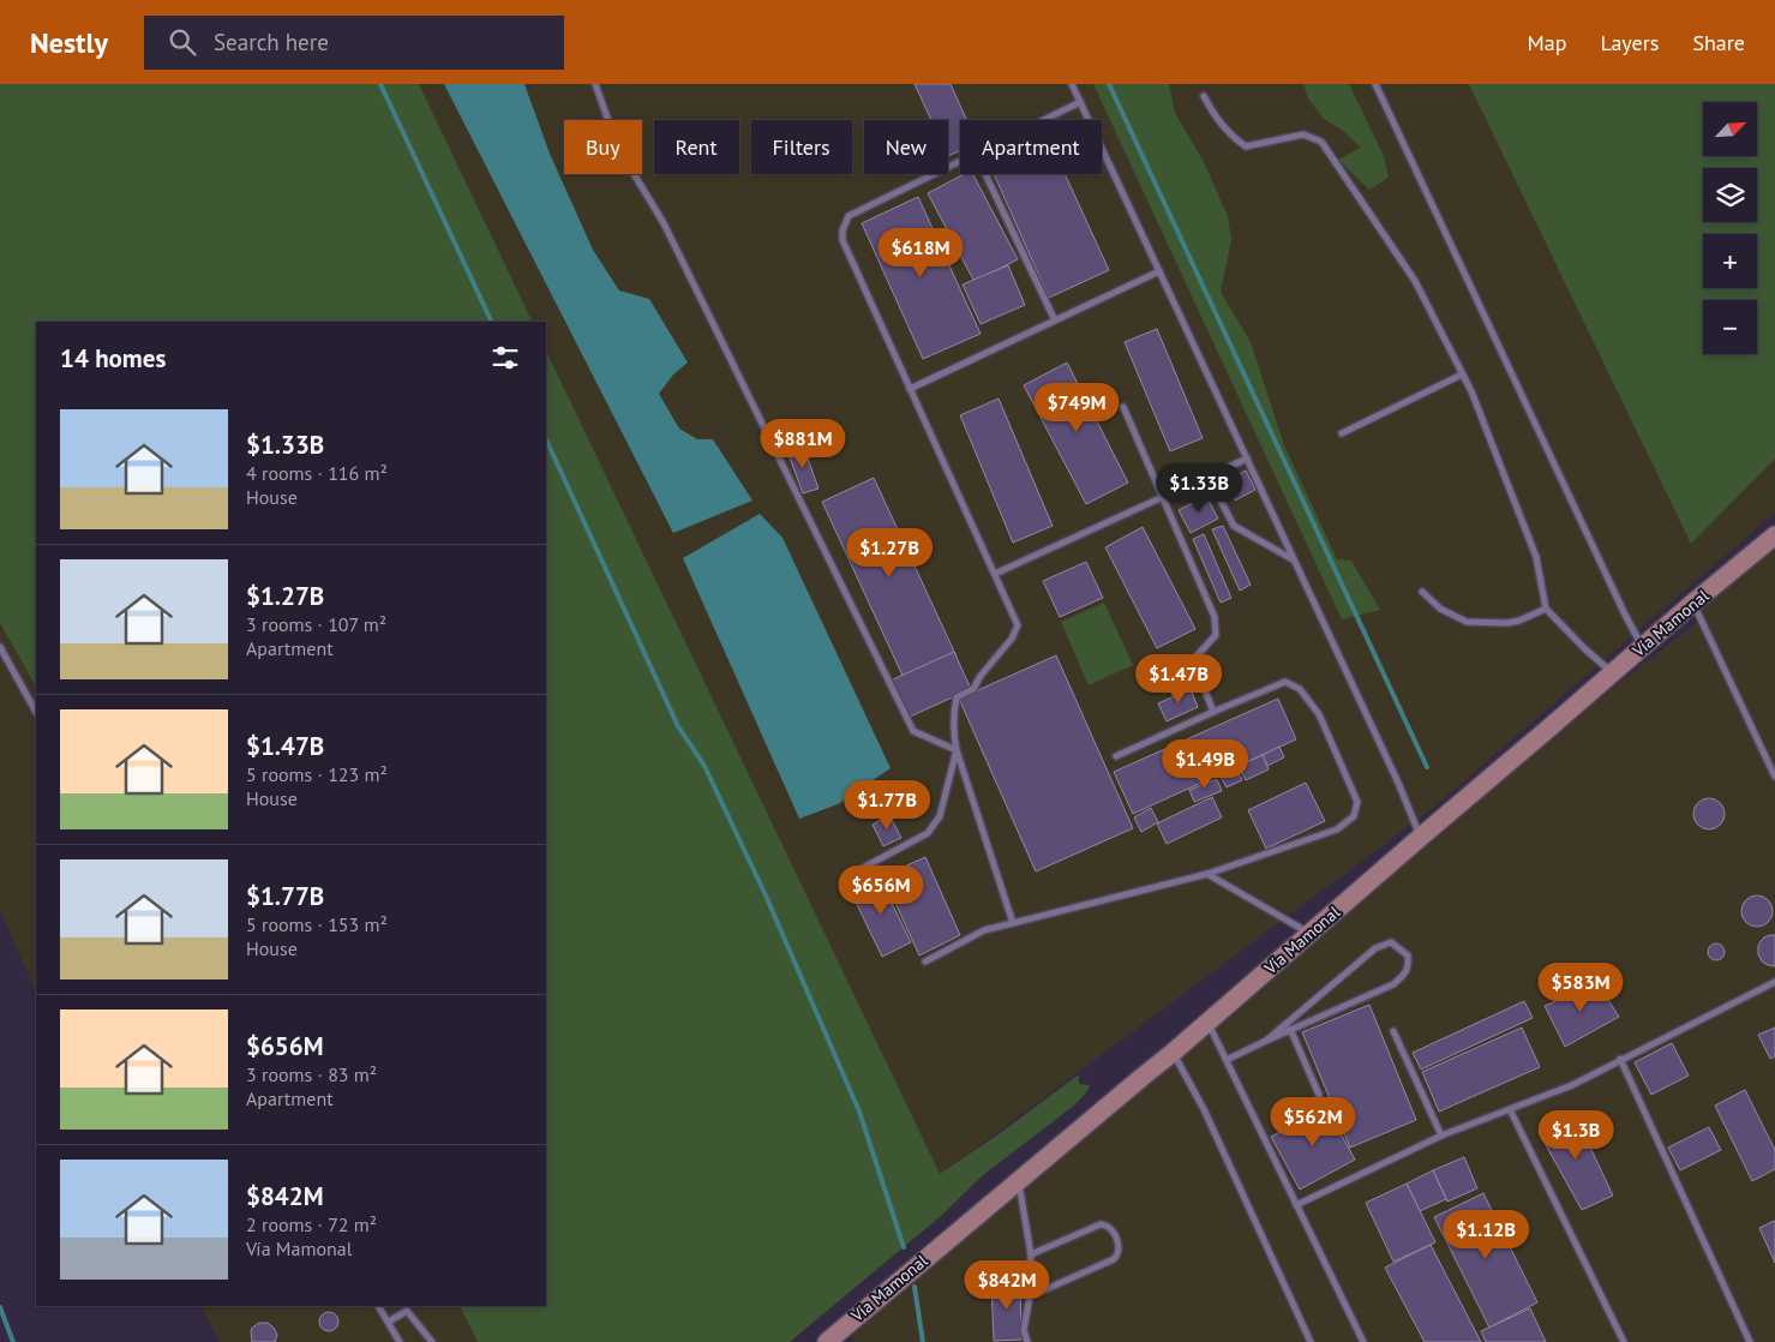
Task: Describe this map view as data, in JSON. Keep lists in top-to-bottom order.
{
  "streets": {
    "street": ["Vía Mamonal"]
  },
  "north": "top right",
  "page": {
    "header": "Nestly",
    "search": "Search here",
    "nav": ["Map", "Layers", "Share"],
    "map_buttons": ["+", "−"],
    "chip": [
      "Buy",
      "Rent",
      "Filters",
      "New",
      "Apartment"
    ],
    "price": [
      "$618M",
      "$749M",
      "$881M",
      "$1.33B",
      "$1.27B",
      "$1.47B",
      "$1.49B",
      "$1.77B",
      "$656M",
      "$583M",
      "$562M",
      "$1.3B",
      "$1.12B",
      "$842M"
    ],
    "heading": "14 homes",
    "list": [
      {
        "name": "$1.33B",
        "note": "4 rooms · 116 m² · House"
      },
      {
        "name": "$1.27B",
        "note": "3 rooms · 107 m² · Apartment"
      },
      {
        "name": "$1.47B",
        "note": "5 rooms · 123 m² · House"
      },
      {
        "name": "$1.77B",
        "note": "5 rooms · 153 m² · House"
      },
      {
        "name": "$656M",
        "note": "3 rooms · 83 m² · Apartment"
      },
      {
        "name": "$842M",
        "note": "2 rooms · 72 m² · Vía Mamonal"
      }
    ]
  }
}
